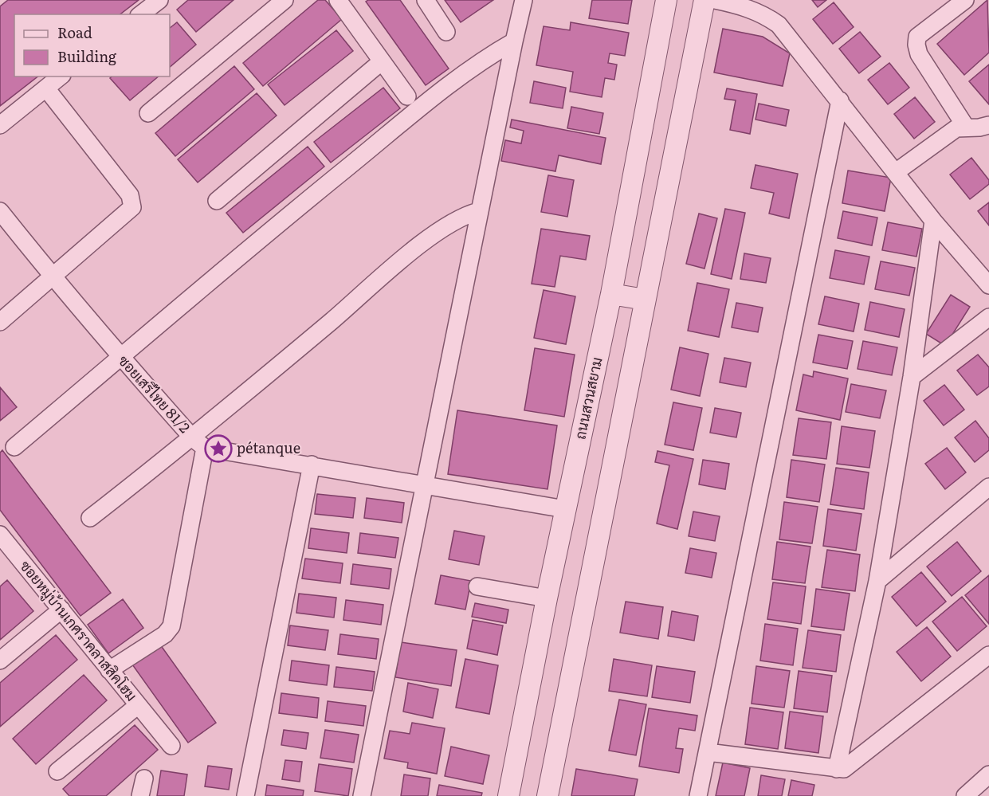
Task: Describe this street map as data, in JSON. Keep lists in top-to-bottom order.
{
  "streets": {
    "street": ["ซอยเสรีไทย 81/2", "ถนนสวนสยาม", "ซอยหมู่บ้านเกศราคลาสสิคโฮม"]
  },
  "places": {
    "place": ["pétanque"]
  },
  "legend": ["Road", "Building"]
}
